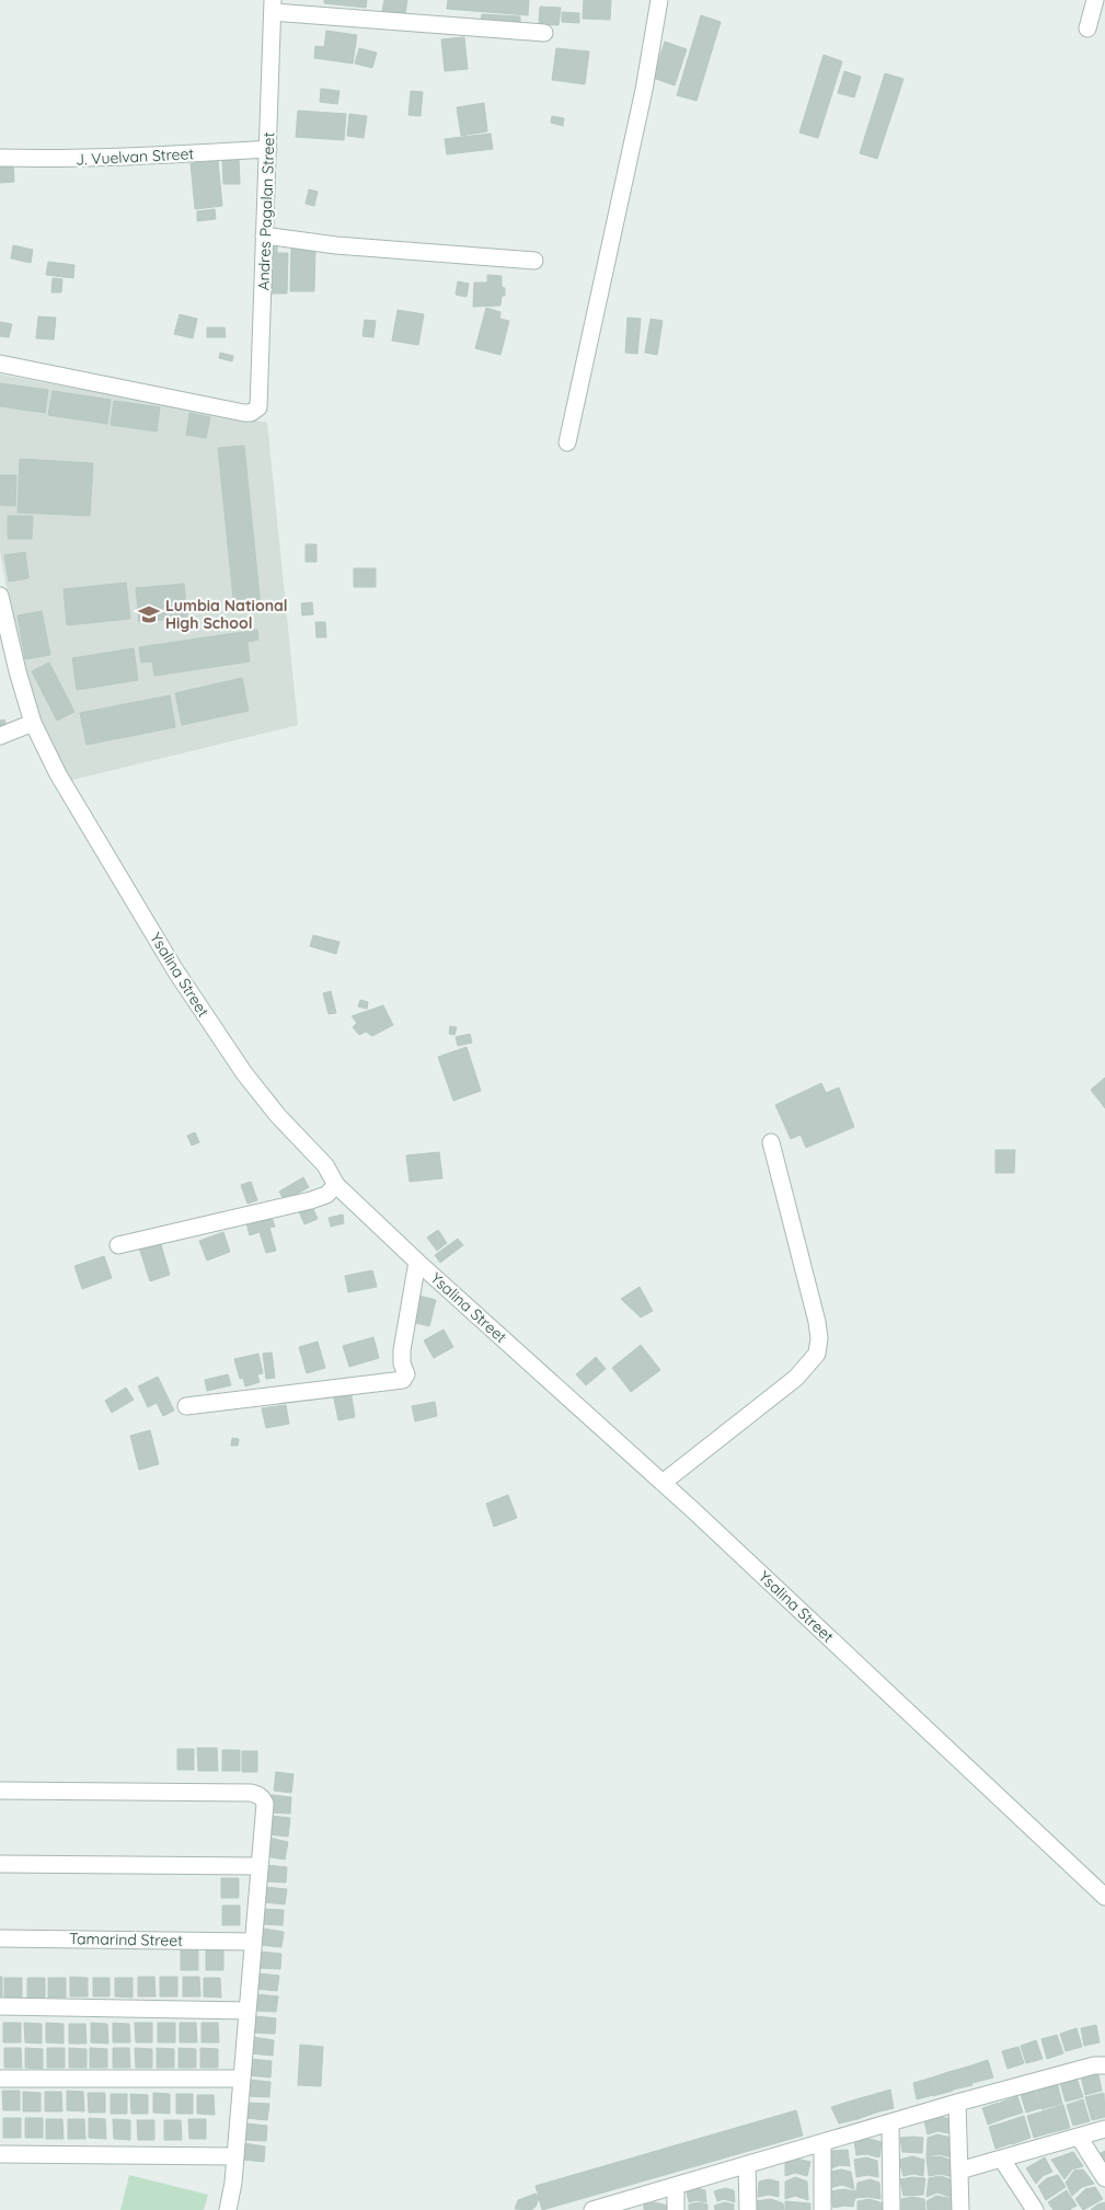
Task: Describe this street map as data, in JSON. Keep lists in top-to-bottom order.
{
  "streets": {
    "street": [
      "J. Vuelvan Street",
      "Andres Pagalan Street",
      "Ysalina Street",
      "Tamarind Street"
    ]
  },
  "crossings": [
    ["J. Vuelvan Street", "Andres Pagalan Street"]
  ],
  "places": {
    "school or university": ["Lumbia National High School"]
  }
}
